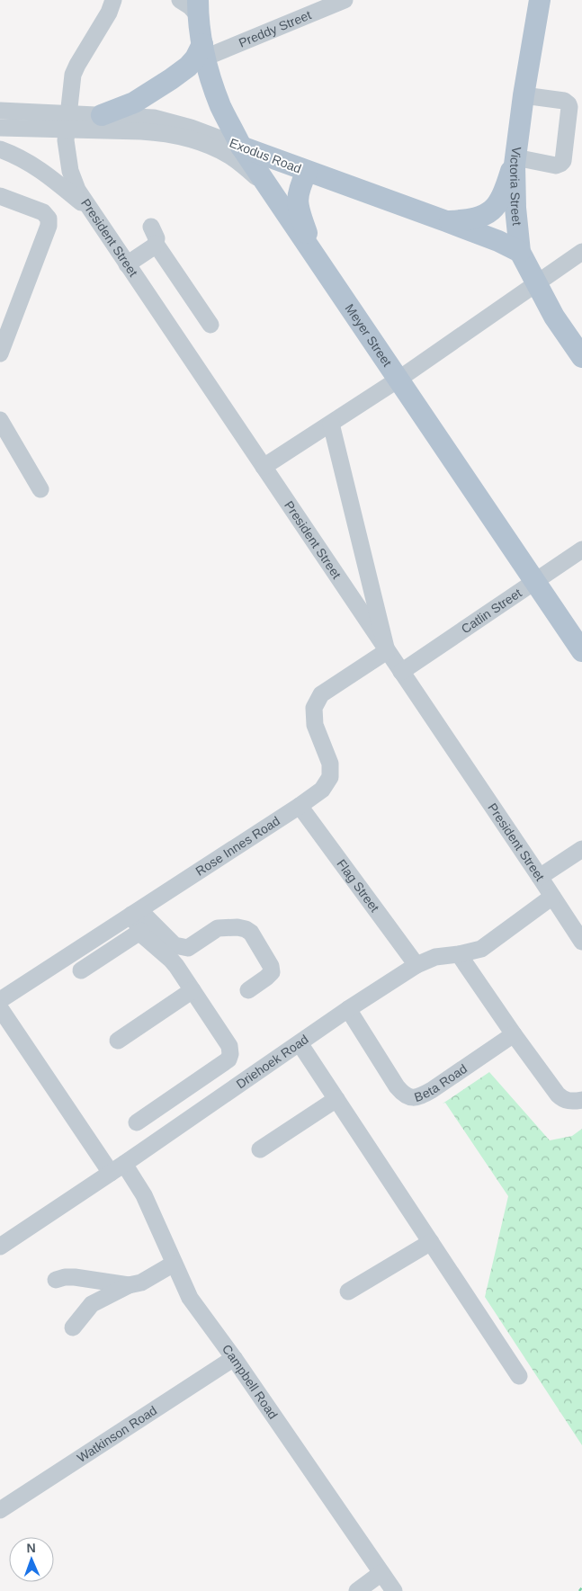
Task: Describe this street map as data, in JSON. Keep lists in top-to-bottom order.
{
  "streets": {
    "main road": ["Exodus Road", "Victoria Street", "Meyer Street"],
    "street": [
      "Preddy Street",
      "President Street",
      "Catlin Street",
      "Rose Innes Road",
      "Flag Street",
      "Driehoek Road",
      "Beta Road",
      "Campbell Road",
      "Watkinson Road"
    ]
  },
  "crossings": [
    ["Preddy Street", "Meyer Street"],
    ["Exodus Road", "Victoria Street"],
    ["Exodus Road", "President Street"],
    ["Exodus Road", "Meyer Street"],
    ["President Street", "Catlin Street"],
    ["President Street", "Rose Innes Road"],
    ["President Street", "Driehoek Road"],
    ["Meyer Street", "Catlin Street"],
    ["Rose Innes Road", "Flag Street"],
    ["Flag Street", "Driehoek Road"],
    ["Driehoek Road", "Beta Road"],
    ["Driehoek Road", "Campbell Road"],
    ["Campbell Road", "Watkinson Road"]
  ],
  "north": "top"
}
